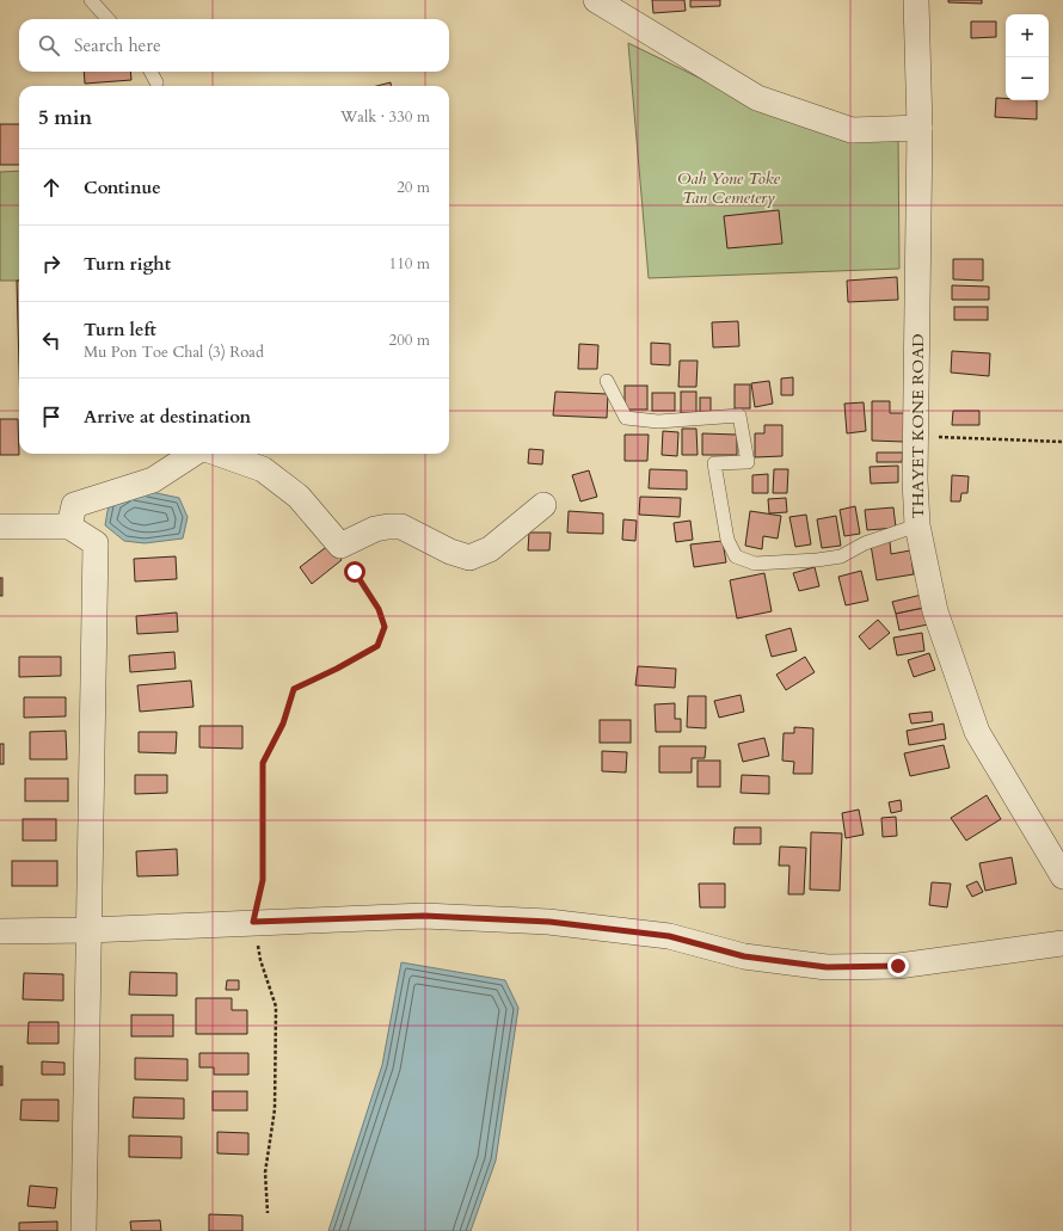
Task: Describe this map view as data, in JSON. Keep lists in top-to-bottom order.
{
  "streets": {
    "street": ["THAYET KONE ROAD"]
  },
  "parks": ["Oah Yone Toke Tan Cemetery"],
  "page": {
    "map_buttons": ["+", "−"],
    "search": "Search here",
    "heading": ["5 min", "Walk · 330 m"],
    "list": [
      ["Continue", "20 m"],
      ["Turn right", "110 m"],
      ["Turn left", "Mu Pon Toe Chal (3) Road", "200 m"],
      "Arrive at destination"
    ]
  }
}
